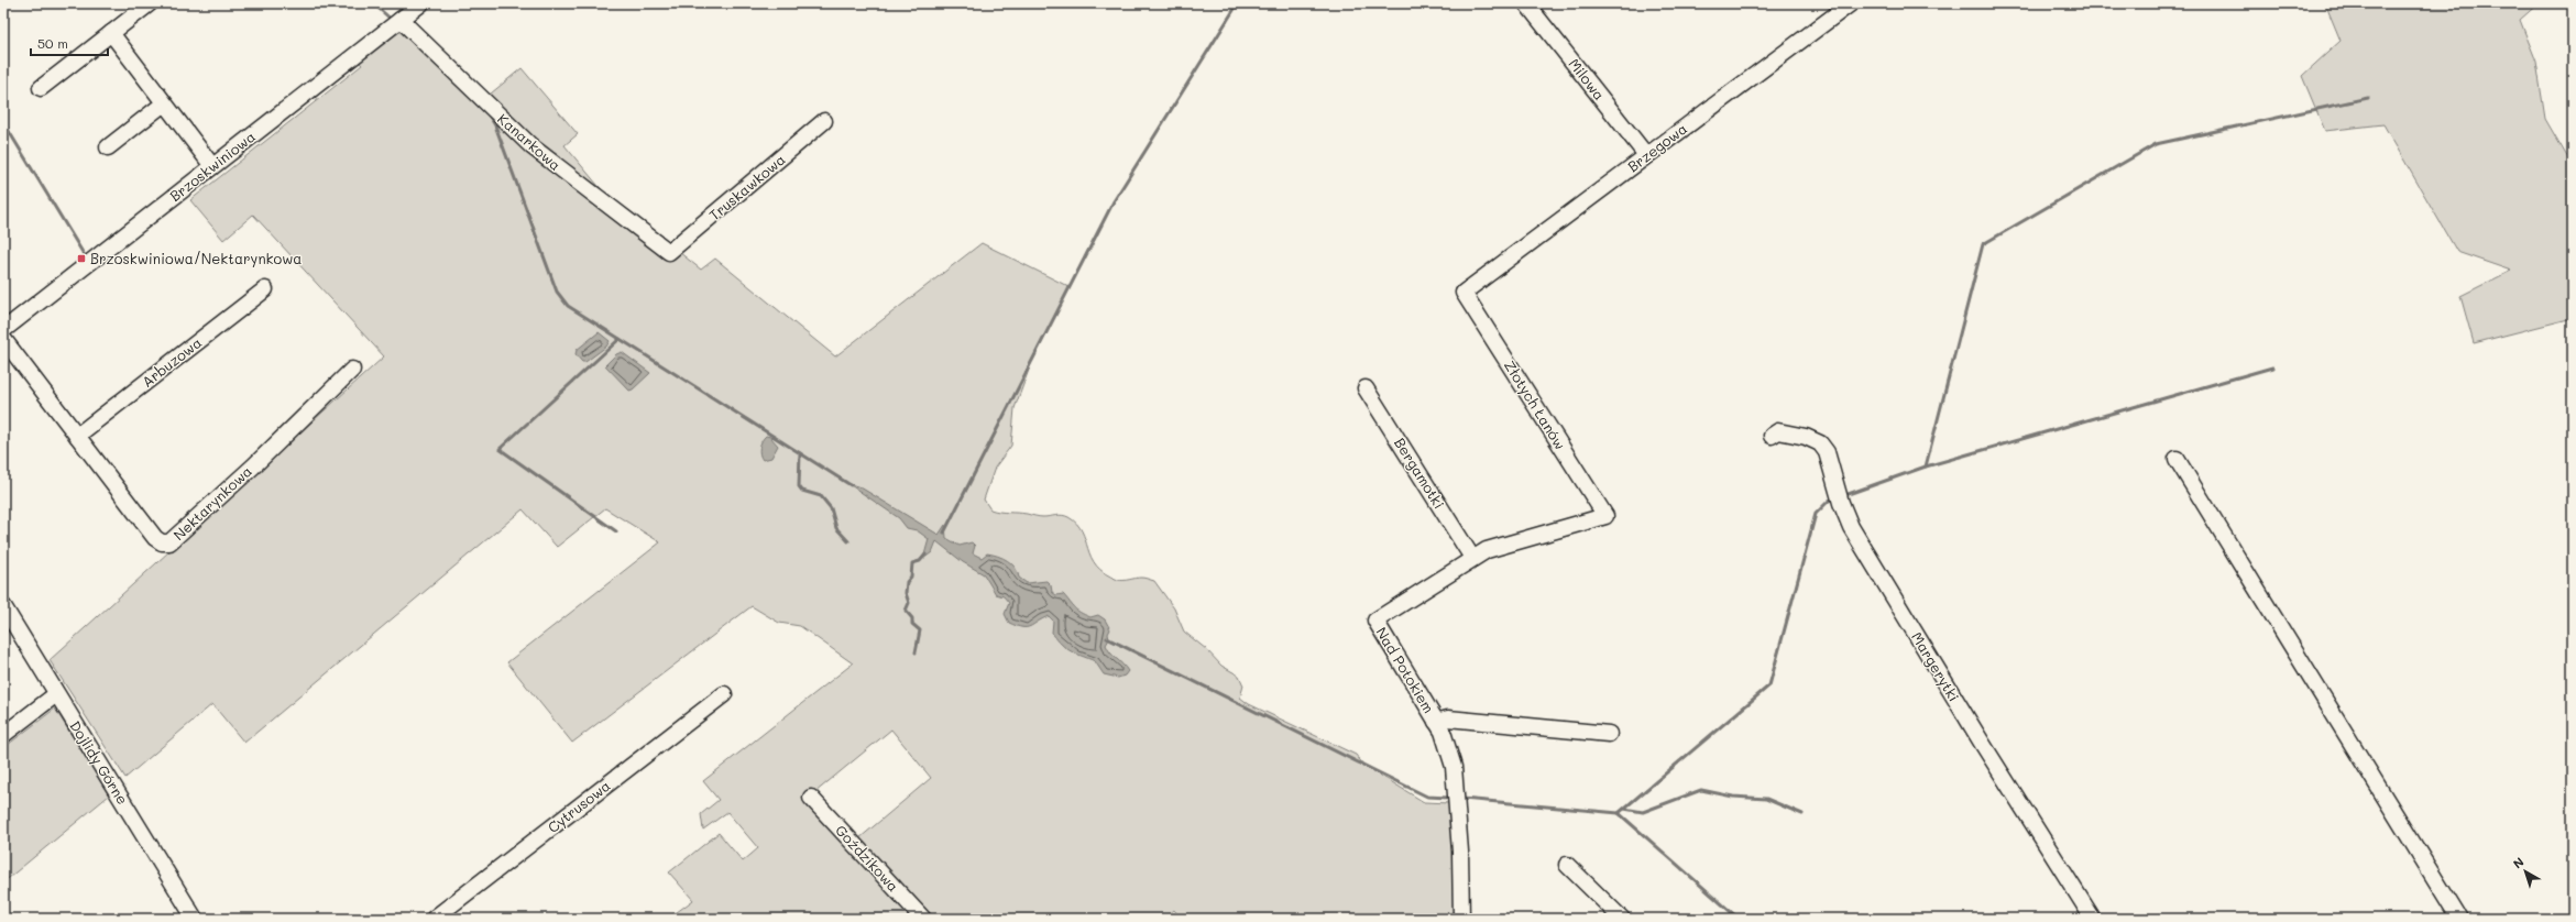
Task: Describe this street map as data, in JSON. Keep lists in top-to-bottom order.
{
  "streets": {
    "street": [
      "Milowa",
      "Kanarkowa",
      "Brzegowa",
      "Brzoskwiniowa",
      "Truskawkowa",
      "Arbuzowa",
      "Złotych Łanów",
      "Bergamotki",
      "Nektarynkowa",
      "Margerytki",
      "Nad Potokiem",
      "Dojlidy Górne",
      "Cytrusowa",
      "Goździkowa"
    ]
  },
  "crossings": [
    ["Milowa", "Brzegowa"],
    ["Kanarkowa", "Brzoskwiniowa"],
    ["Kanarkowa", "Truskawkowa"],
    ["Brzegowa", "Złotych Łanów"],
    ["Arbuzowa", "Nektarynkowa"],
    ["Złotych Łanów", "Nad Potokiem"],
    ["Bergamotki", "Nad Potokiem"]
  ],
  "places": {
    "transit": ["Brzoskwiniowa/Nektarynkowa"]
  },
  "scale_bar": "50 m",
  "north": "top left"
}
